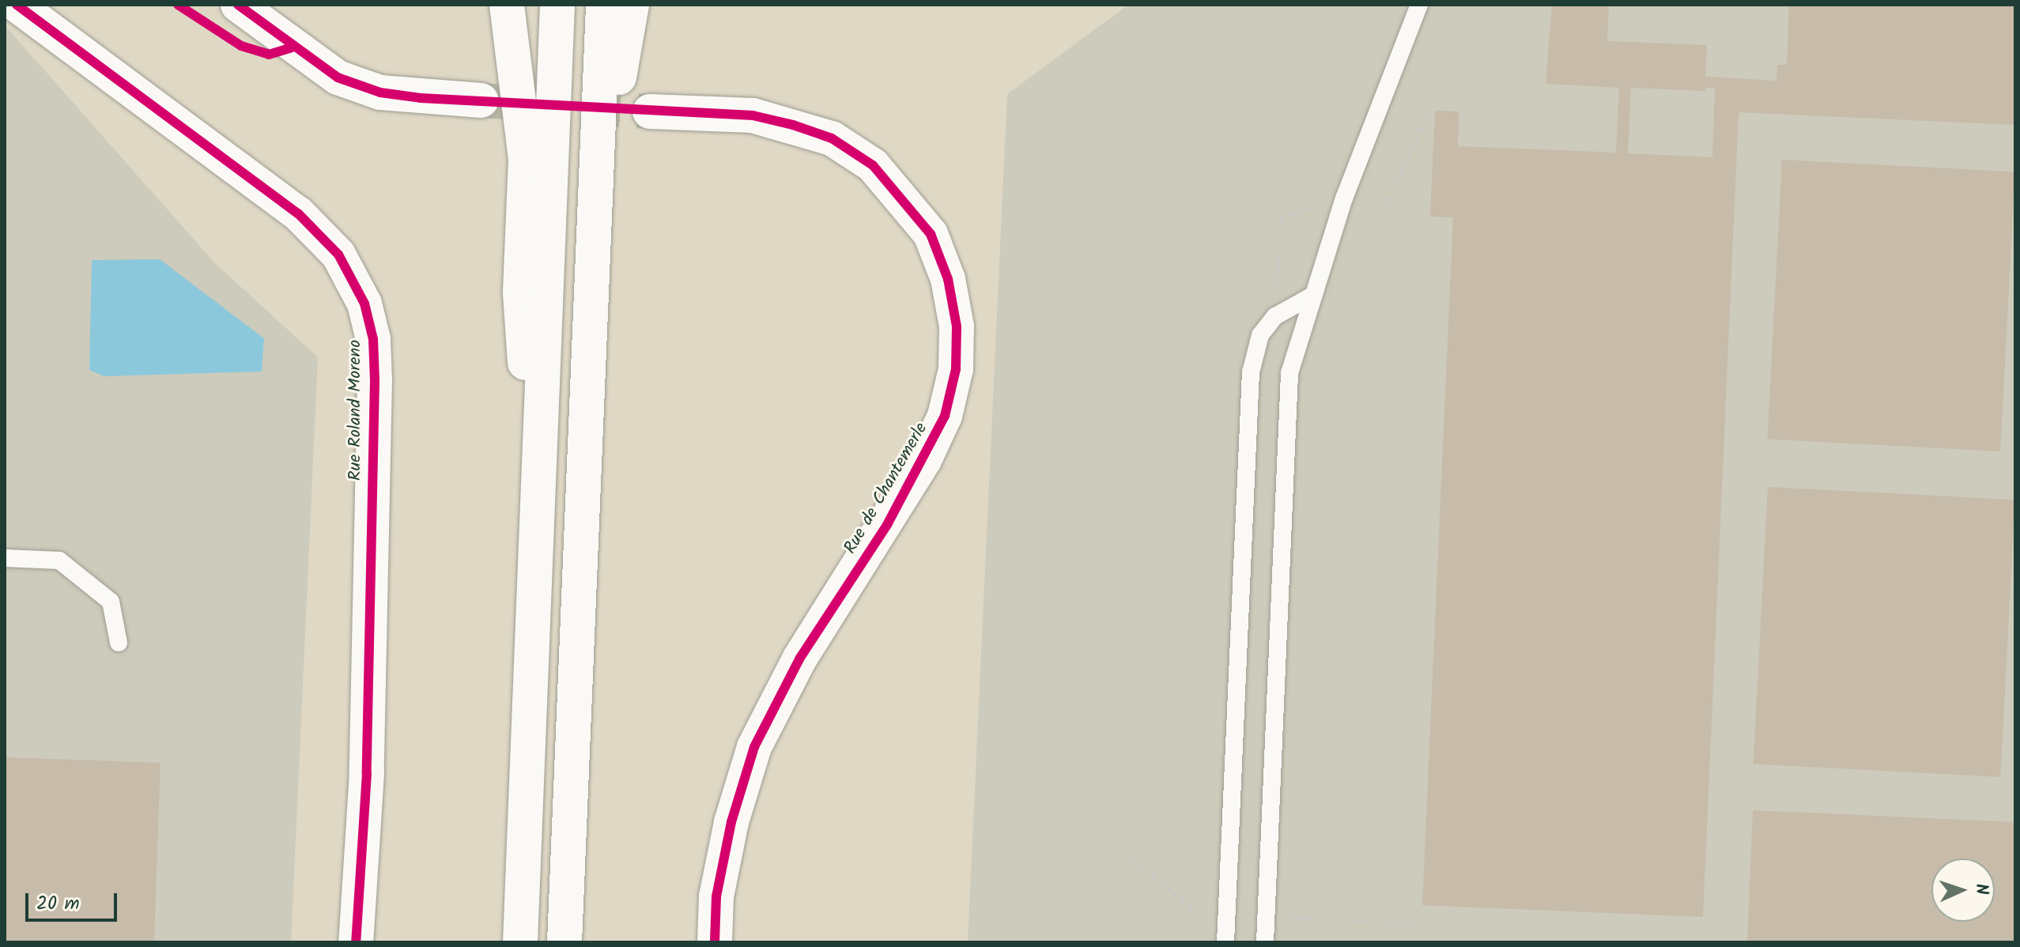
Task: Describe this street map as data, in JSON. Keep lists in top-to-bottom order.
{
  "streets": {
    "main road": ["Rue Roland Moreno", "Rue de Chantemerle"]
  },
  "scale_bar": "20 m",
  "north": "right"
}
